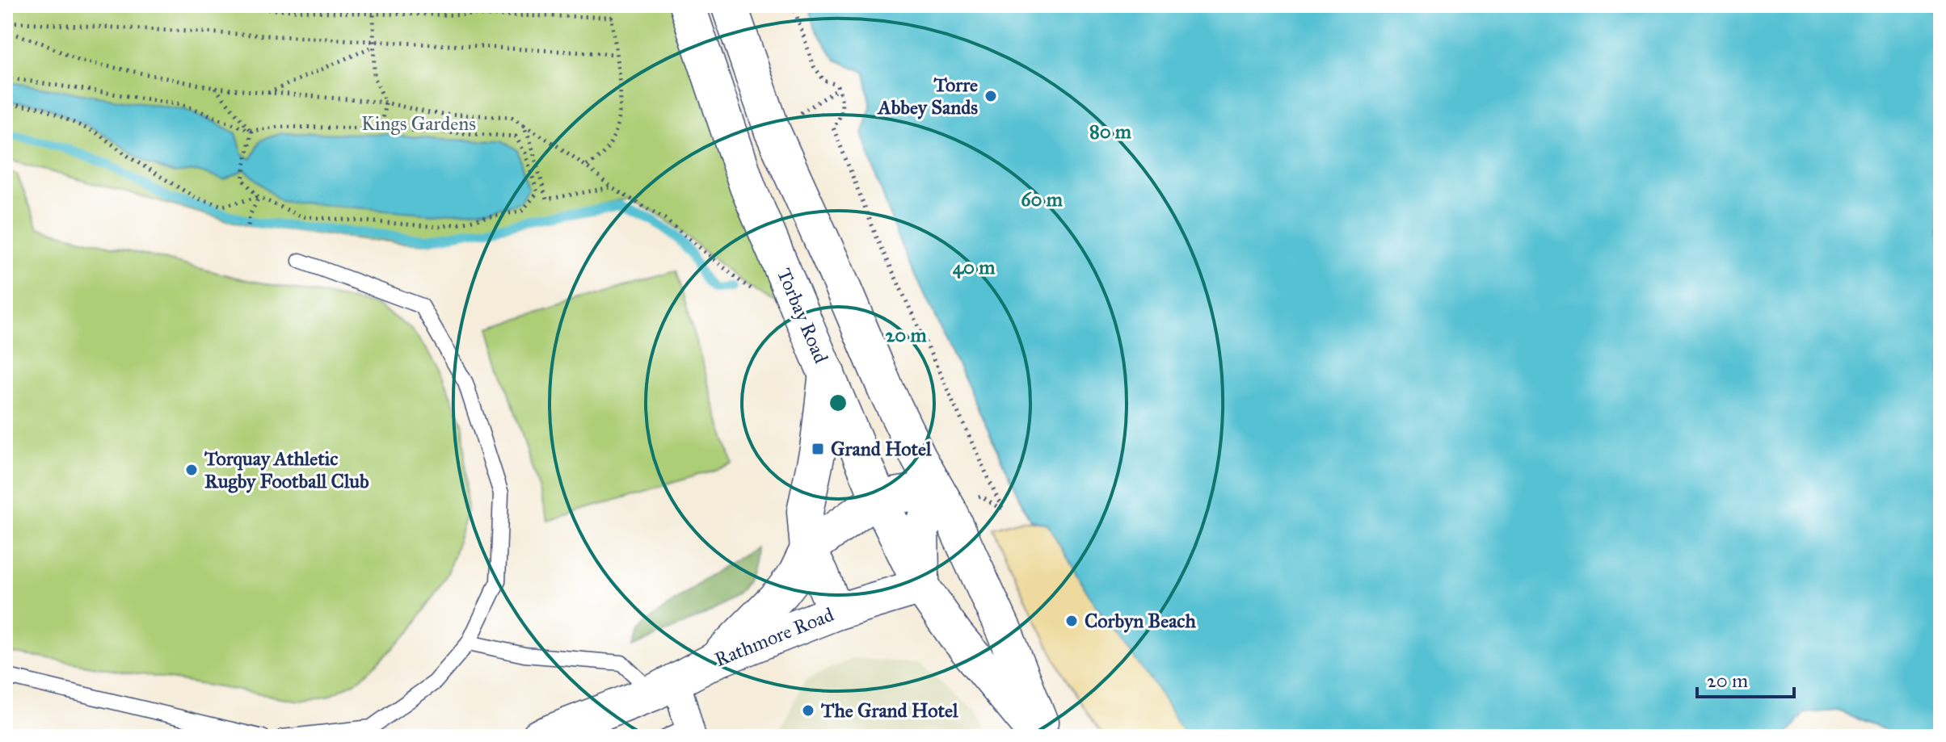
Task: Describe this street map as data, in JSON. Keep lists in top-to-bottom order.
{
  "streets": {
    "main road": ["Torbay Road", "Rathmore Road"]
  },
  "crossings": [
    ["Torbay Road", "Rathmore Road"]
  ],
  "parks": ["Kings Gardens"],
  "places": {
    "other": [
      "Torre Abbey Sands",
      "Torquay Athletic Rugby Football Club",
      "Corbyn Beach",
      "The Grand Hotel"
    ],
    "transit": ["Grand Hotel"]
  },
  "scale_bar": "20 m",
  "rings": [
    "80 m",
    "60 m",
    "40 m",
    "20 m"
  ]
}
